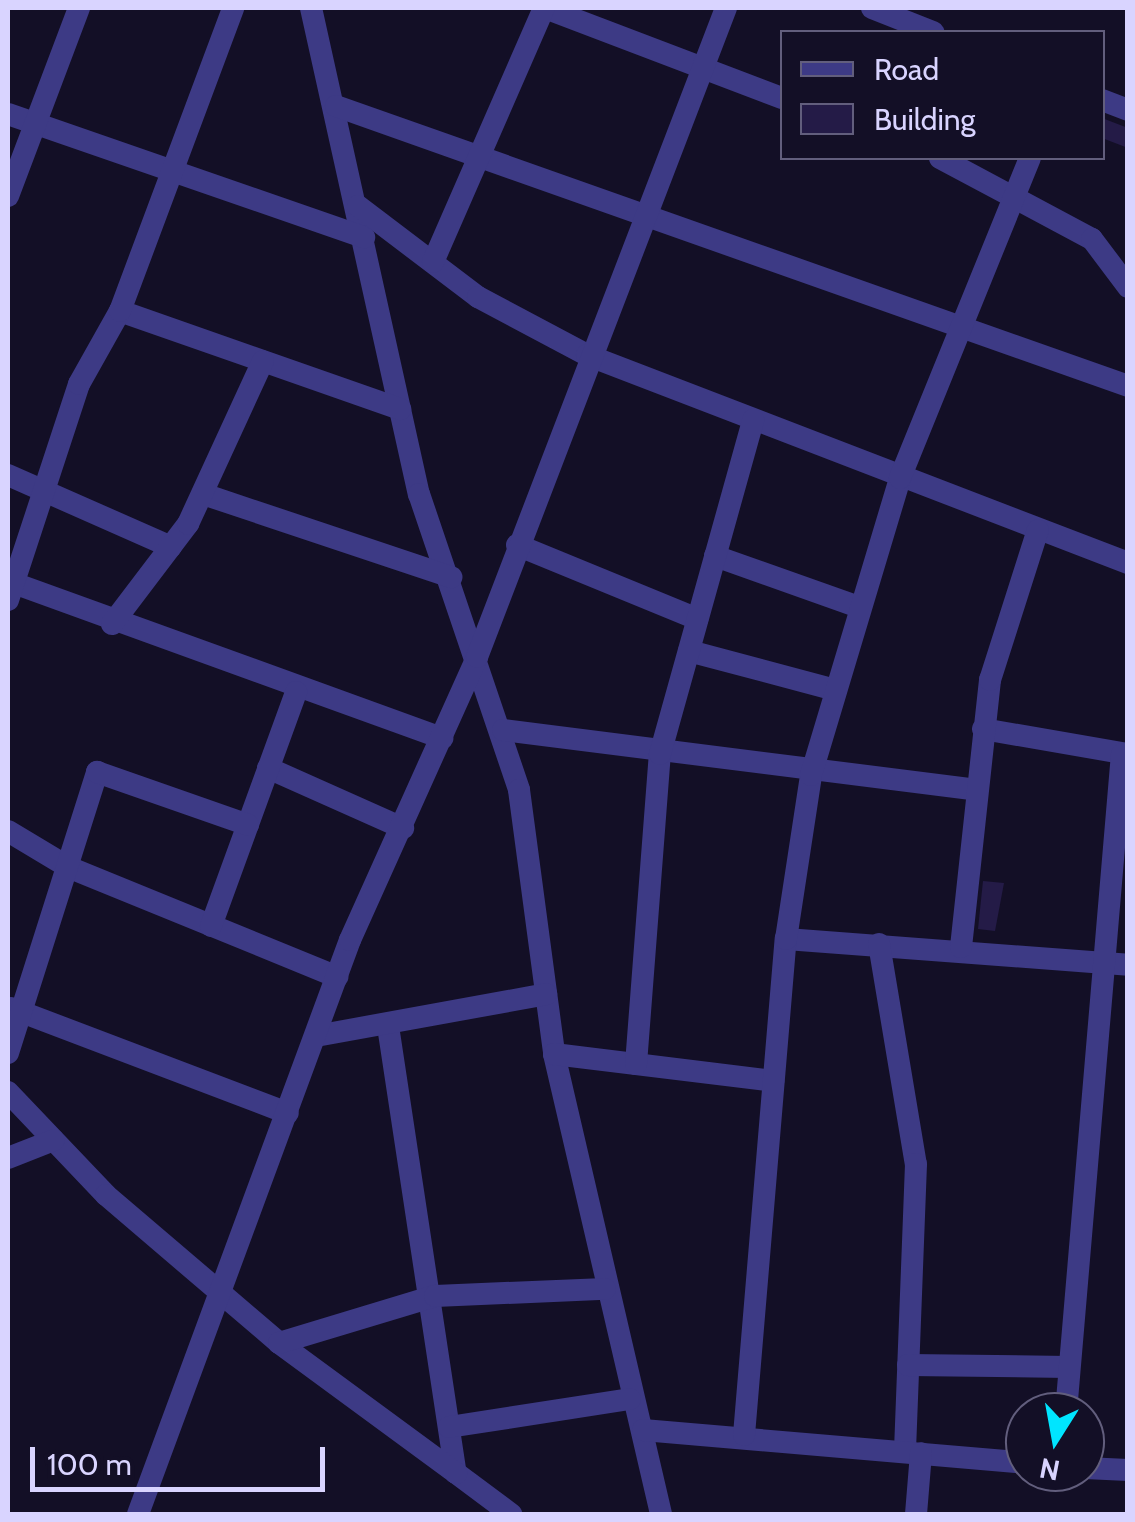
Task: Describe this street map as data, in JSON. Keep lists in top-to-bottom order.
{
  "legend": ["Road", "Building"],
  "scale_bar": "100 m",
  "north": "bottom"
}
